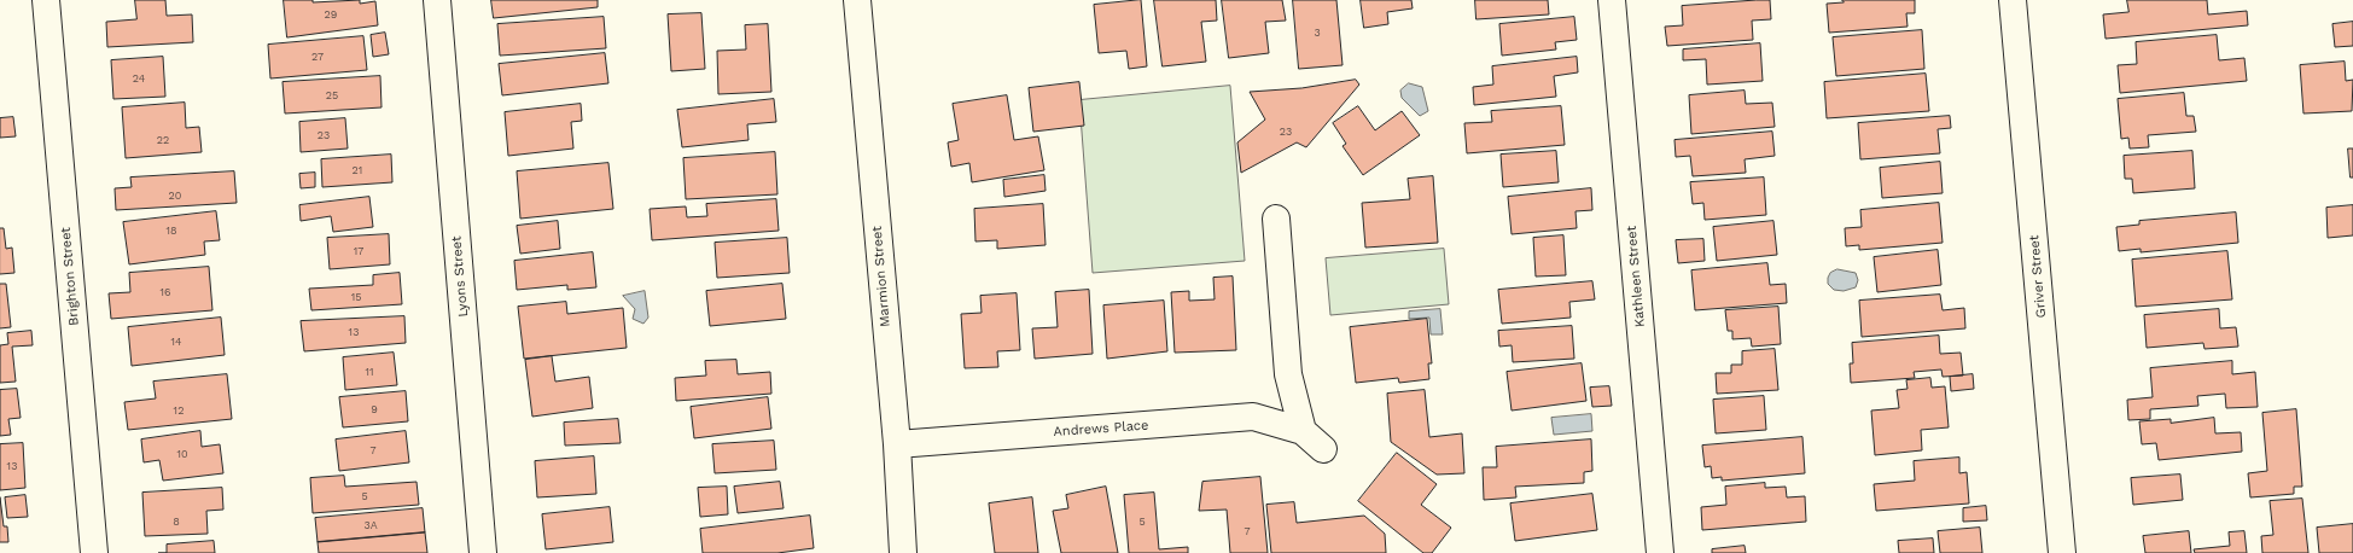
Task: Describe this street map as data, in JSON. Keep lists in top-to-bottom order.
{
  "streets": {
    "street": [
      "Brighton Street",
      "Lyons Street",
      "Marmion Street",
      "Kathleen Street",
      "Griver Street",
      "Andrews Place"
    ]
  },
  "crossings": [
    ["Marmion Street", "Andrews Place"]
  ],
  "house_numbers": [
    "29",
    "3",
    "27",
    "24",
    "25",
    "23",
    "23",
    "22",
    "21",
    "20",
    "18",
    "17",
    "16",
    "15",
    "13",
    "14",
    "11",
    "9",
    "12",
    "7",
    "10",
    "13",
    "5",
    "8",
    "5",
    "3A",
    "7"
  ]
}
